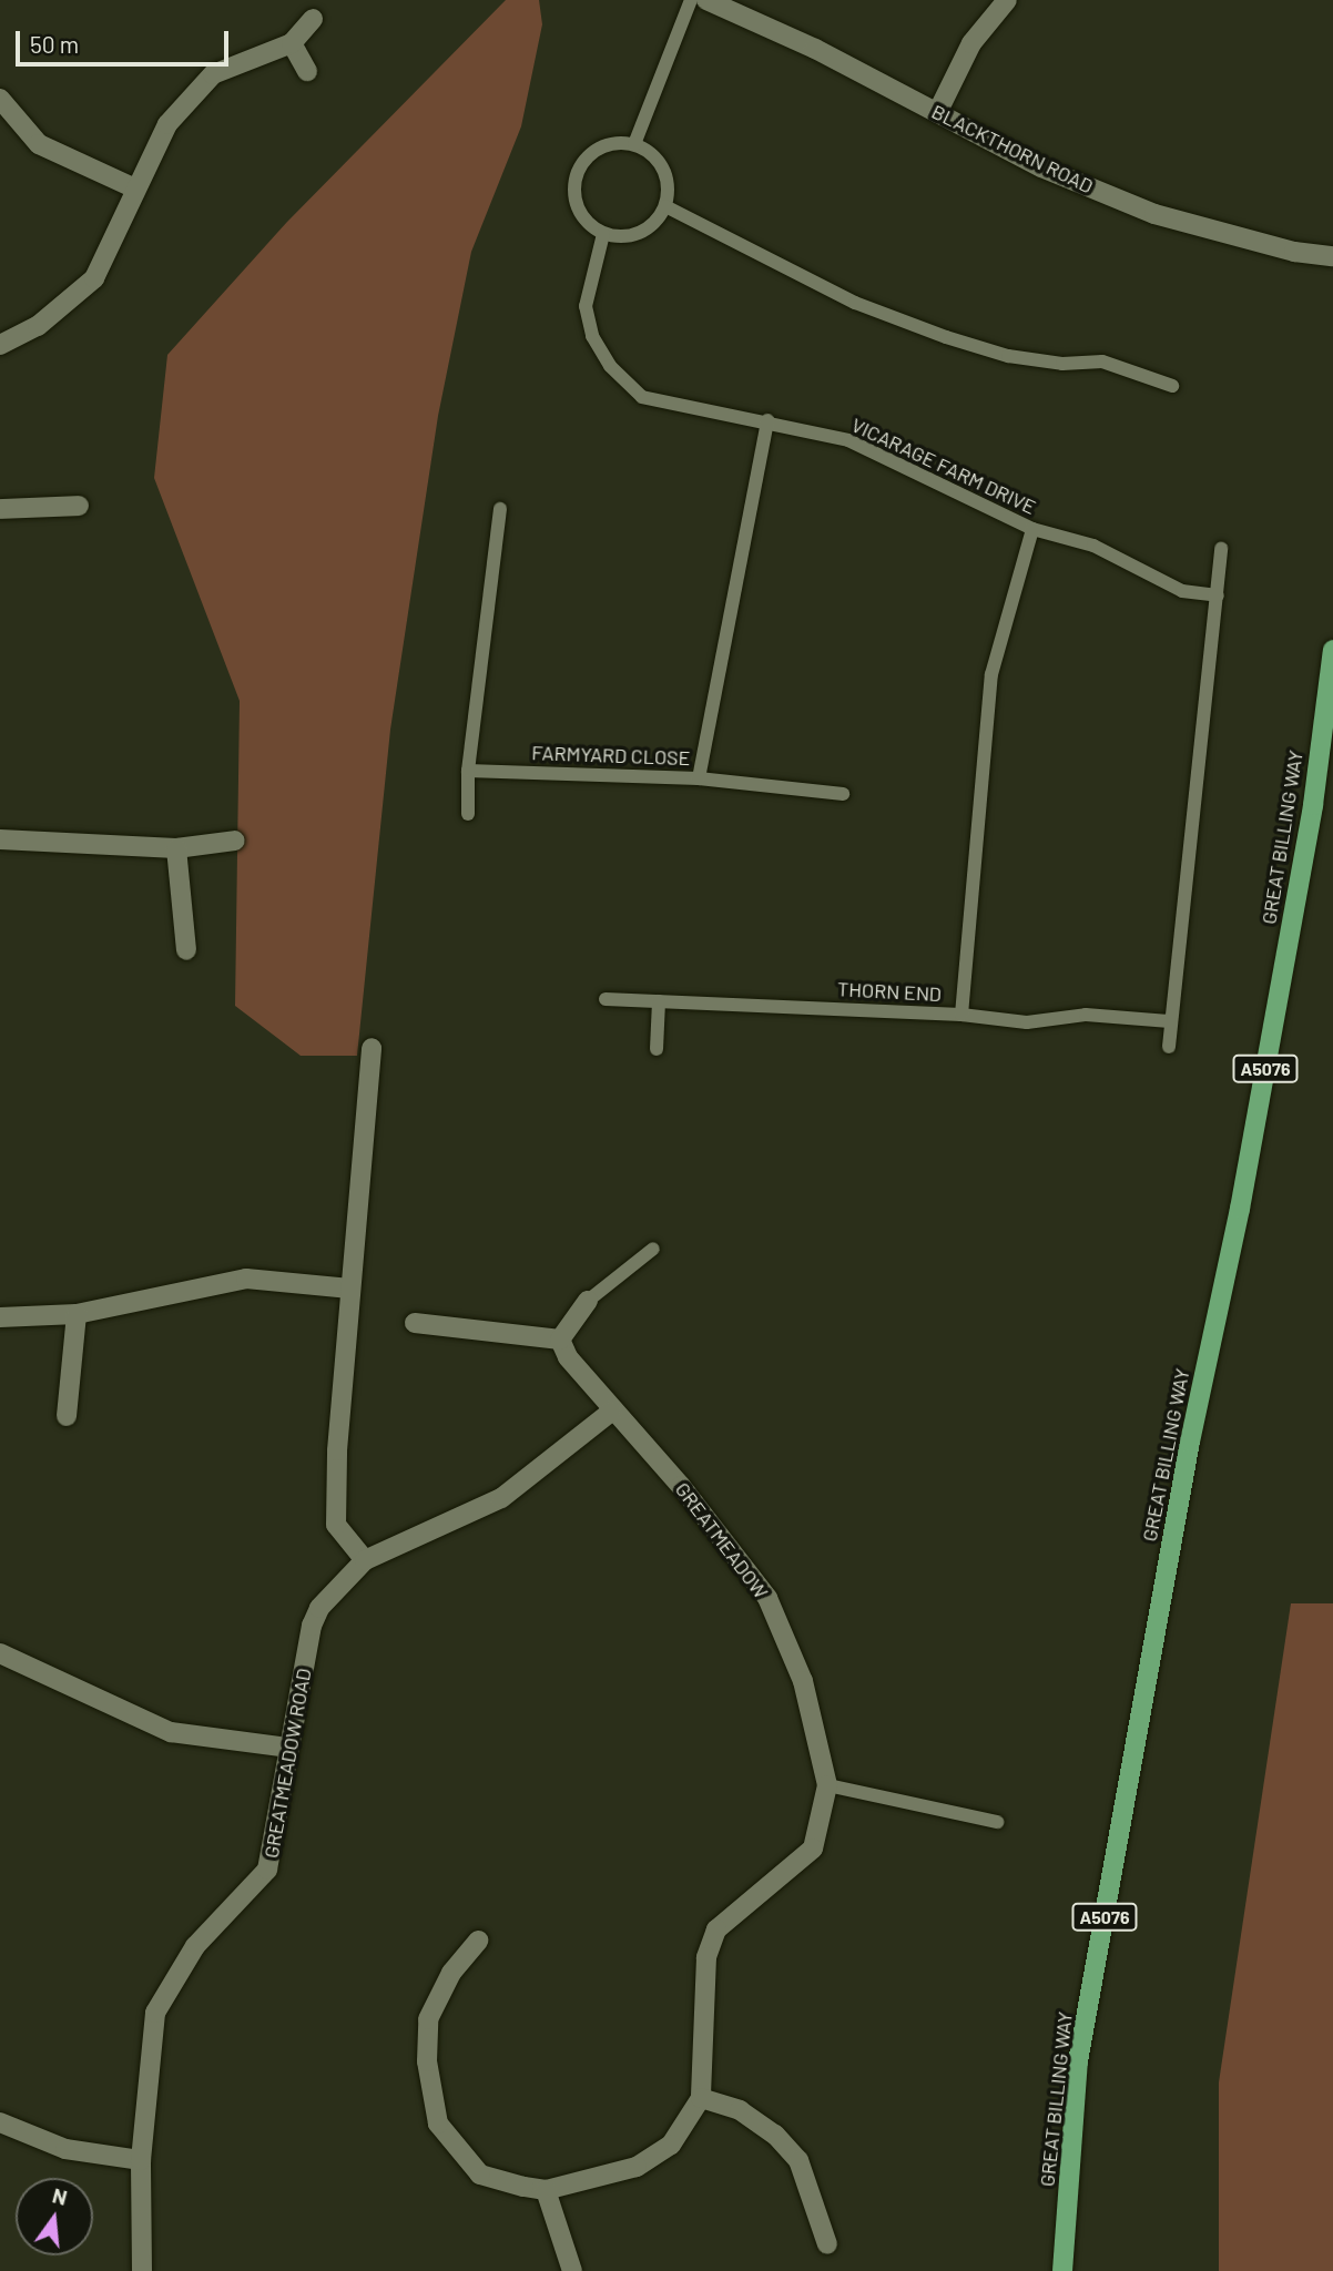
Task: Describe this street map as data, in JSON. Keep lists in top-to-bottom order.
{
  "streets": {
    "main road": ["GREAT BILLING WAY", "A5076"],
    "street": ["BLACKTHORN ROAD", "GREATMEADOW", "GREATMEADOW ROAD"],
    "lane": ["VICARAGE FARM DRIVE", "FARMYARD CLOSE", "THORN END"]
  },
  "crossings": [
    ["VICARAGE FARM DRIVE", "FARMYARD CLOSE"],
    ["GREATMEADOW", "GREATMEADOW ROAD"]
  ],
  "scale_bar": "50 m",
  "north": "top"
}
